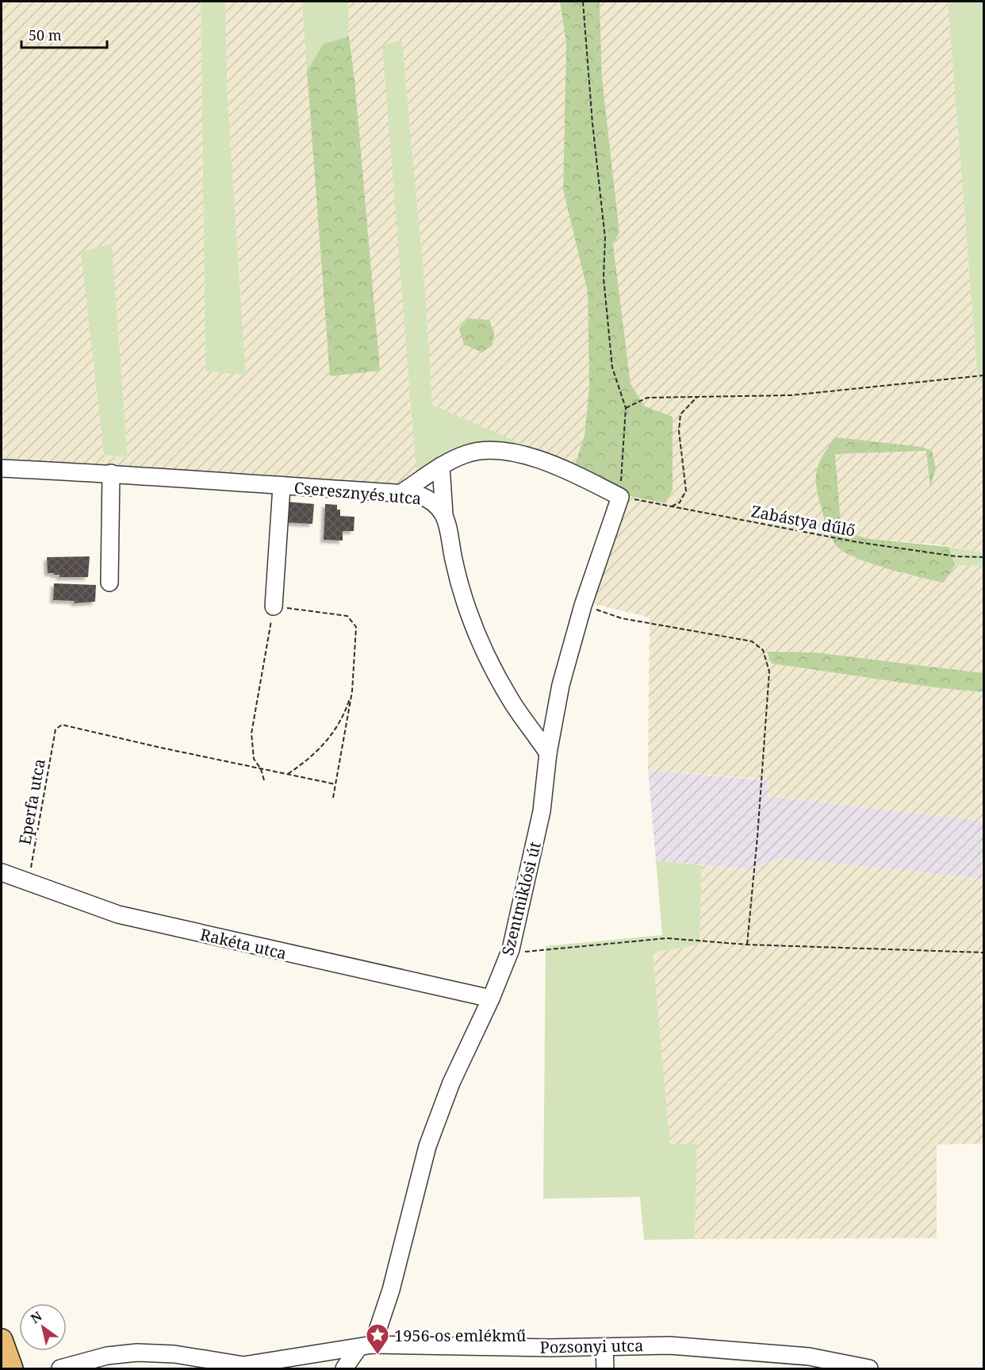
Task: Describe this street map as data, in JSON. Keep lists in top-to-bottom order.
{
  "streets": {
    "street": [
      "Cseresznyés utca",
      "Szentmiklósi út",
      "Rakéta utca",
      "Pozsonyi utca"
    ],
    "path": ["Zabástya dűlő", "Eperfa utca"]
  },
  "crossings": [
    ["Cseresznyés utca", "Szentmiklósi út"],
    ["Zabástya dűlő", "Szentmiklósi út"],
    ["Eperfa utca", "Rakéta utca"],
    ["Szentmiklósi út", "Rakéta utca"],
    ["Szentmiklósi út", "Pozsonyi utca"]
  ],
  "places": {
    "place": ["1956-os emlékmű"]
  },
  "scale_bar": "50 m",
  "north": "top left"
}
